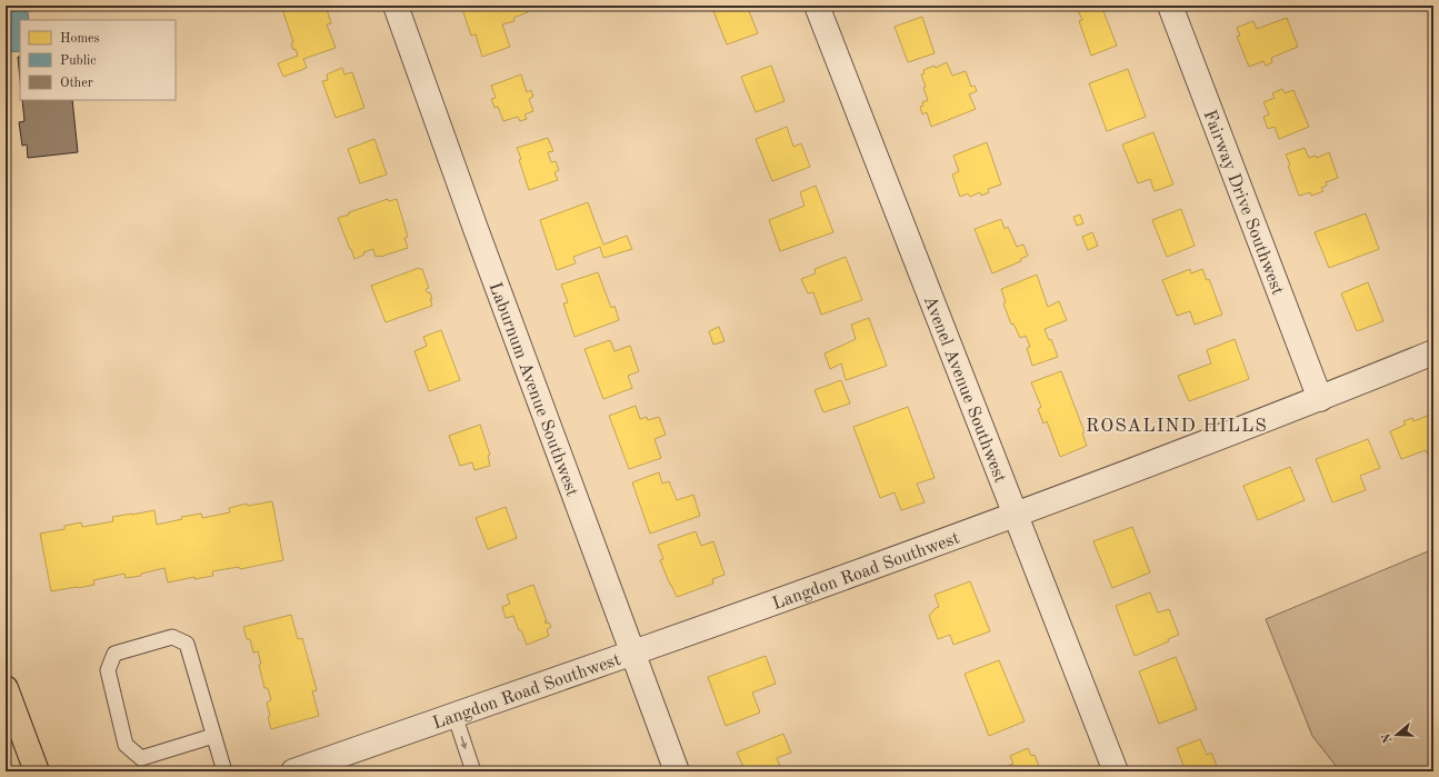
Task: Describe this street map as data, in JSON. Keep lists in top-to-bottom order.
{
  "streets": {
    "street": [
      "Fairway Drive Southwest",
      "Laburnum Avenue Southwest",
      "Avenel Avenue Southwest",
      "Langdon Road Southwest"
    ]
  },
  "crossings": [
    ["Fairway Drive Southwest", "Langdon Road Southwest"],
    ["Laburnum Avenue Southwest", "Langdon Road Southwest"],
    ["Avenel Avenue Southwest", "Langdon Road Southwest"]
  ],
  "districts": ["ROSALIND HILLS"],
  "legend": ["Homes", "Public", "Other"],
  "north": "left"
}
